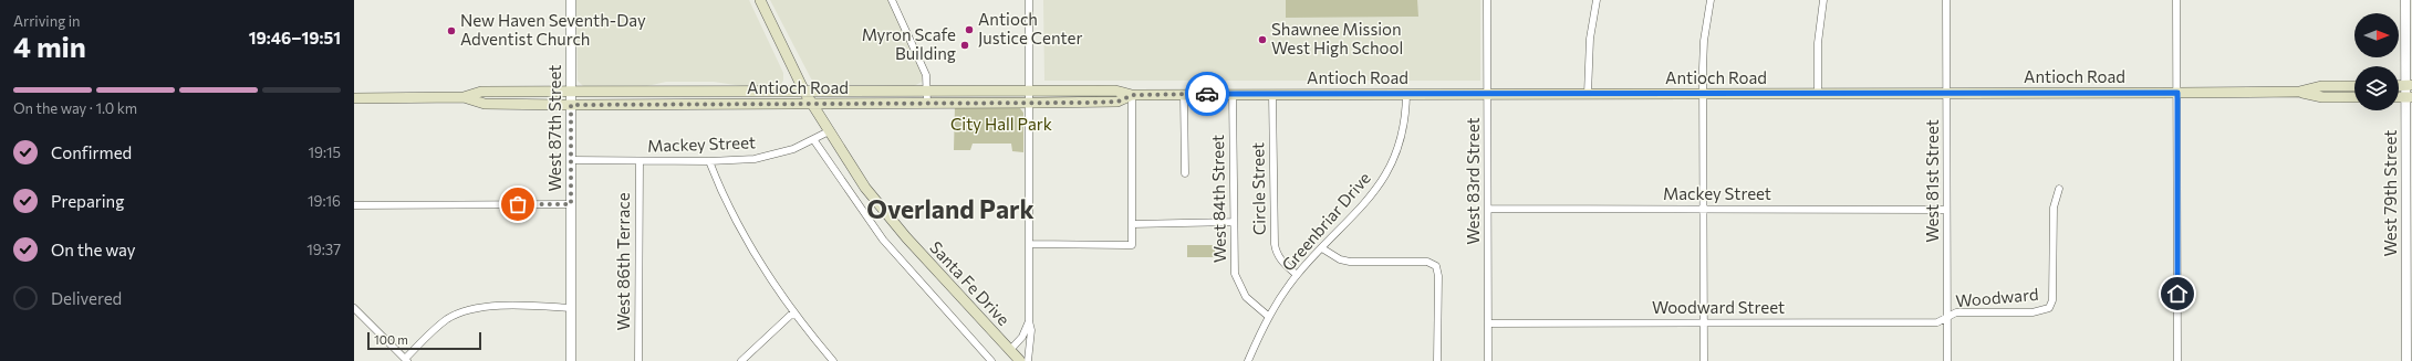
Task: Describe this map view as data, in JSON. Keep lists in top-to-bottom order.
{
  "streets": {
    "main road": ["Antioch Road", "Santa Fe Drive"],
    "street": [
      "West 87th Street",
      "Mackey Street",
      "West 83rd Street",
      "West 81st Street",
      "Circle Street",
      "West 79th Street",
      "West 84th Street",
      "Greenbriar Drive",
      "West 86th Terrace",
      "Woodward",
      "Woodward Street"
    ]
  },
  "crossings": [
    ["Antioch Road", "West 87th Street"],
    ["Antioch Road", "West 83rd Street"],
    ["Antioch Road", "West 81st Street"],
    ["Antioch Road", "Circle Street"],
    ["Antioch Road", "West 84th Street"],
    ["Antioch Road", "Greenbriar Drive"],
    ["Antioch Road", "Santa Fe Drive"],
    ["West 87th Street", "Mackey Street"],
    ["Mackey Street", "West 83rd Street"],
    ["Mackey Street", "West 81st Street"],
    ["Mackey Street", "West 86th Terrace"],
    ["Mackey Street", "Santa Fe Drive"],
    ["West 83rd Street", "Woodward Street"],
    ["West 81st Street", "Woodward"],
    ["West 81st Street", "Woodward Street"],
    ["Circle Street", "Greenbriar Drive"],
    ["West 84th Street", "Greenbriar Drive"],
    ["Woodward", "Woodward Street"]
  ],
  "districts": ["Overland Park"],
  "parks": ["City Hall Park"],
  "places": [
    "Antioch Justice Center",
    "New Haven Seventh-Day Adventist Church",
    "Shawnee Mission West High School",
    "Myron Scafe Building"
  ],
  "scale_bar": "100 m",
  "north": "right",
  "page": {
    "heading": ["4 min", "Arriving in", "19:46–19:51"],
    "bar": "On the way · 1.0 km",
    "list": [
      ["Confirmed", "19:15"],
      ["Preparing", "19:16"],
      ["On the way", "19:37"],
      "Delivered"
    ],
    "scale": "100 m"
  }
}
